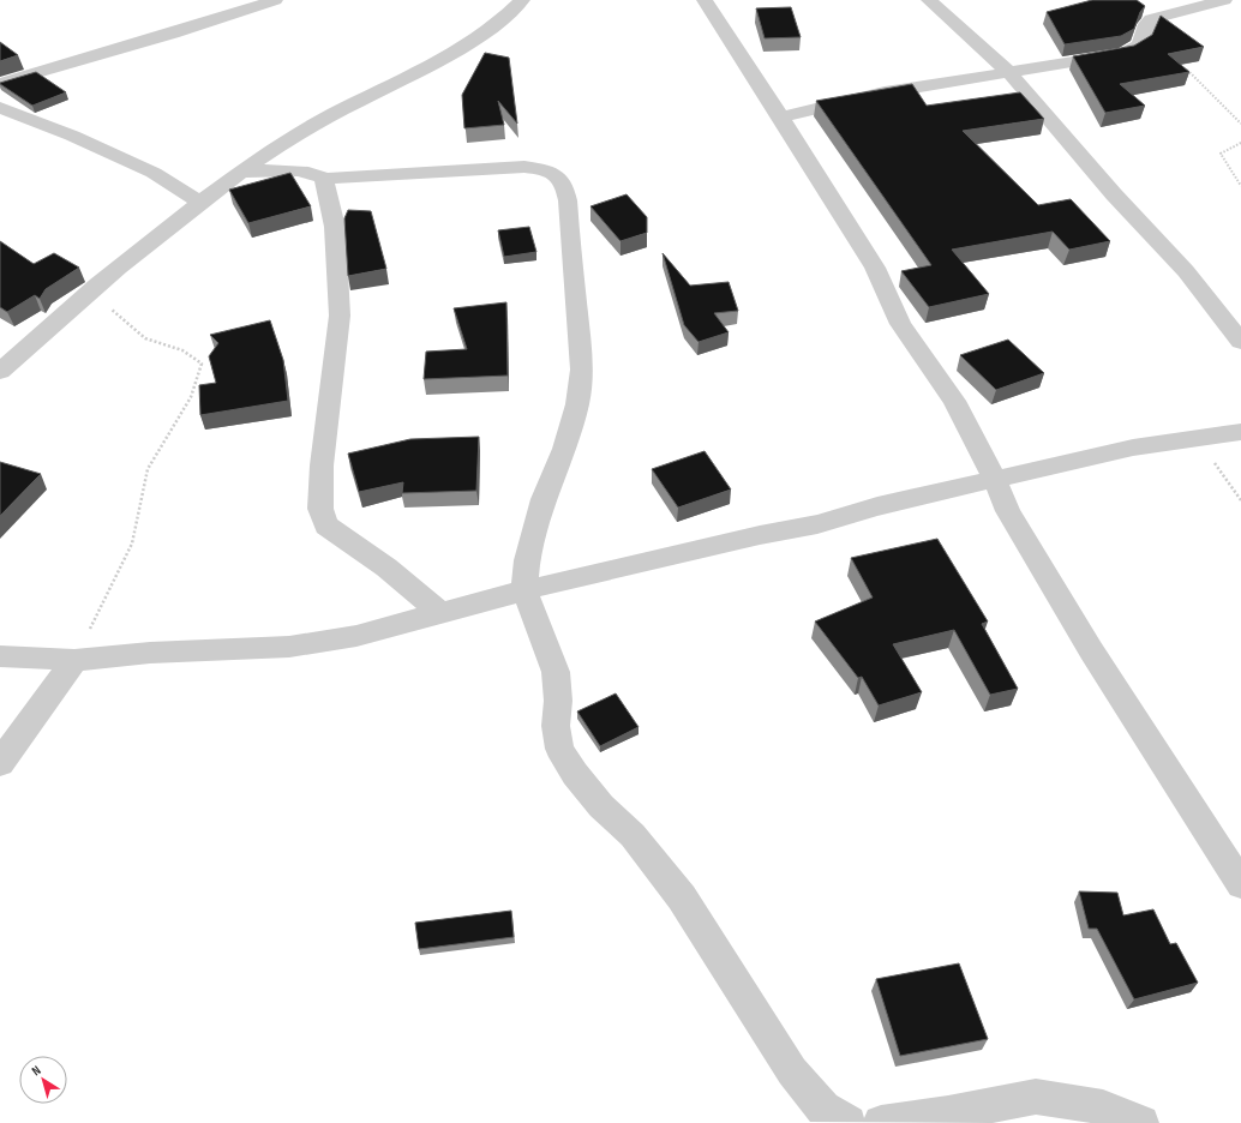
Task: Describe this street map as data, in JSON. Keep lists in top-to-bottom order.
{
  "north": "top left"
}
